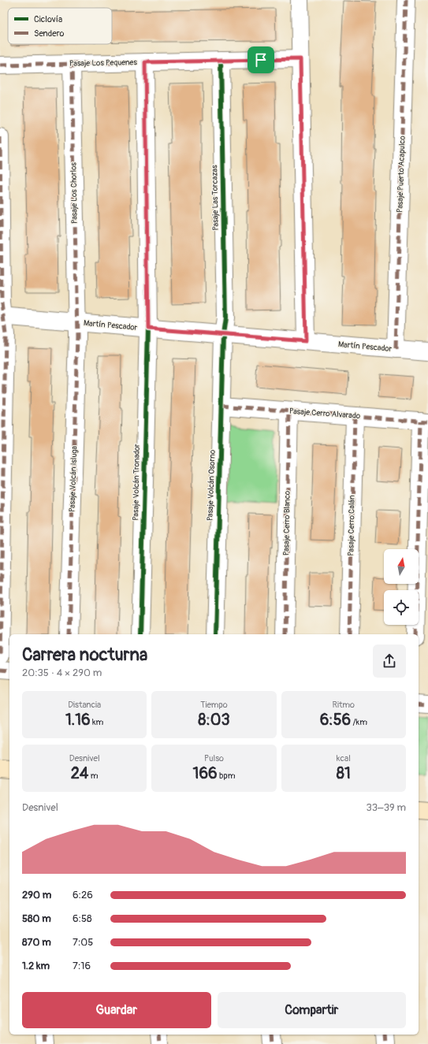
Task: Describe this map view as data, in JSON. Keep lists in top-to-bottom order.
{
  "streets": {
    "street": [
      "Pasaje Los Pequenes",
      "Pasaje Puerto Acapulco",
      "Pasaje Los Chorlos",
      "Pasaje Las Torcazas",
      "Martín Pescador",
      "Pasaje Cerro Alvarado",
      "Pasaje Volcán Isluga",
      "Pasaje Volcán Tronador",
      "Pasaje Volcán Osorno",
      "Pasaje Cerro Blanco",
      "Pasaje Cerro Calán"
    ]
  },
  "crossings": [
    ["Pasaje Los Pequenes", "Pasaje Los Chorlos"],
    ["Pasaje Los Pequenes", "Pasaje Las Torcazas"],
    ["Pasaje Los Pequenes", "Pasaje Volcán Tronador"],
    ["Pasaje Puerto Acapulco", "Martín Pescador"],
    ["Pasaje Los Chorlos", "Martín Pescador"],
    ["Pasaje Los Chorlos", "Pasaje Volcán Isluga"],
    ["Pasaje Las Torcazas", "Martín Pescador"],
    ["Pasaje Las Torcazas", "Pasaje Volcán Osorno"],
    ["Martín Pescador", "Pasaje Volcán Isluga"],
    ["Martín Pescador", "Pasaje Volcán Tronador"],
    ["Martín Pescador", "Pasaje Volcán Osorno"],
    ["Pasaje Cerro Alvarado", "Pasaje Volcán Osorno"],
    ["Pasaje Cerro Alvarado", "Pasaje Cerro Blanco"],
    ["Pasaje Cerro Alvarado", "Pasaje Cerro Calán"]
  ],
  "legend": ["Ciclovía", "Sendero"],
  "north": "top",
  "page": {
    "heading": ["Carrera nocturna", "20:35 · 4 × 290 m"],
    "stats": [
      ["Distancia", "1.16 km"],
      ["Tiempo", "8:03"],
      ["Ritmo", "6:56 /km"],
      ["Desnivel", "24 m"],
      ["Pulso", "166 bpm"],
      ["kcal", "81"]
    ],
    "chart": ["Desnivel", "33–39 m"],
    "list": [
      {
        "name": "290 m",
        "note": "6:26"
      },
      {
        "name": "580 m",
        "note": "6:58"
      },
      {
        "name": "870 m",
        "note": "7:05"
      },
      {
        "name": "1.2 km",
        "note": "7:16"
      }
    ],
    "buttons": ["Guardar", "Compartir"]
  }
}
